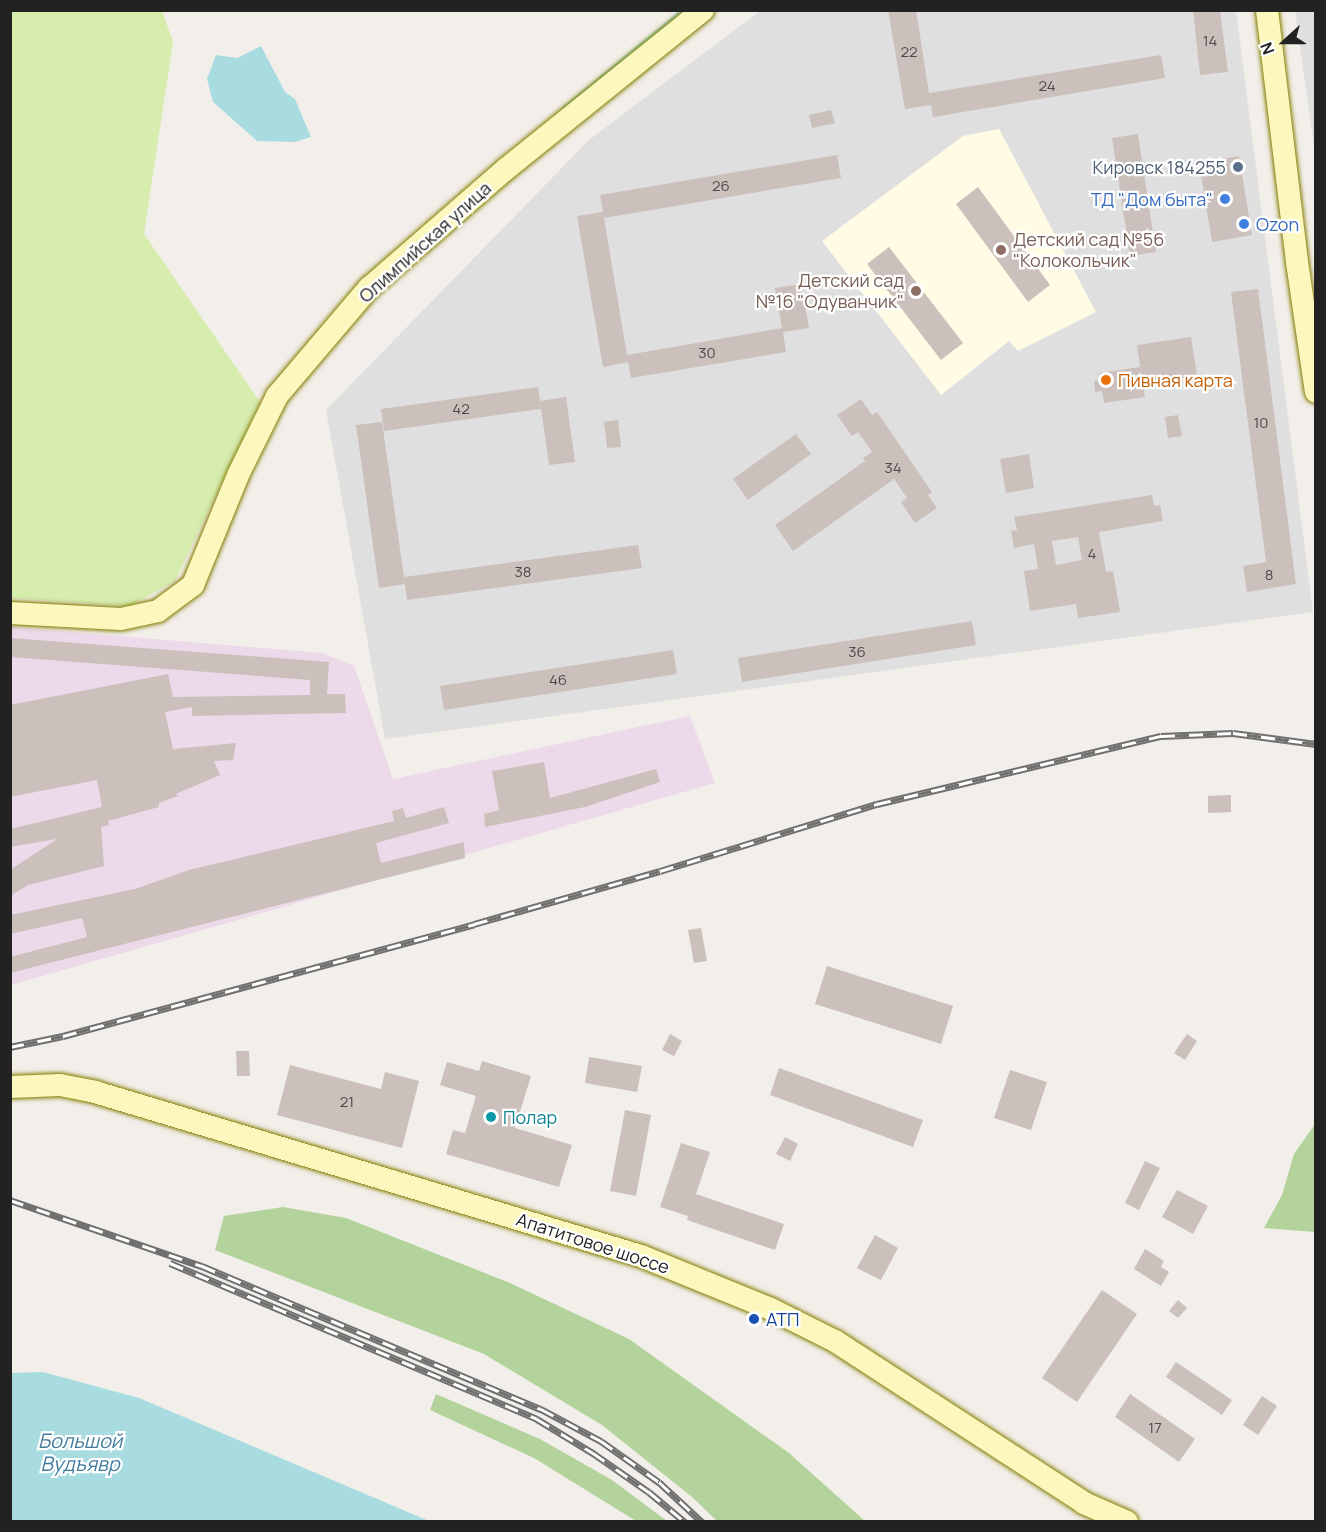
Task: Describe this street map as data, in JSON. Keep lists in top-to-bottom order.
{
  "streets": {
    "street": ["Олимпийская улица", "Апатитовое шоссе"]
  },
  "water": ["Большой Вудъявр"],
  "places": [
    "Кировск 184255",
    "ТД \"Дом быта\"",
    "Ozon",
    "Детский сад №56 \"Колокольчик\"",
    "Детский сад №16 \"Одуванчик\"",
    "Пивная карта",
    "Полар",
    "АТП"
  ],
  "house_numbers": [
    "14",
    "22",
    "24",
    "26",
    "30",
    "42",
    "10",
    "34",
    "4",
    "38",
    "8",
    "36",
    "46",
    "21",
    "17"
  ],
  "north": "left"
}
